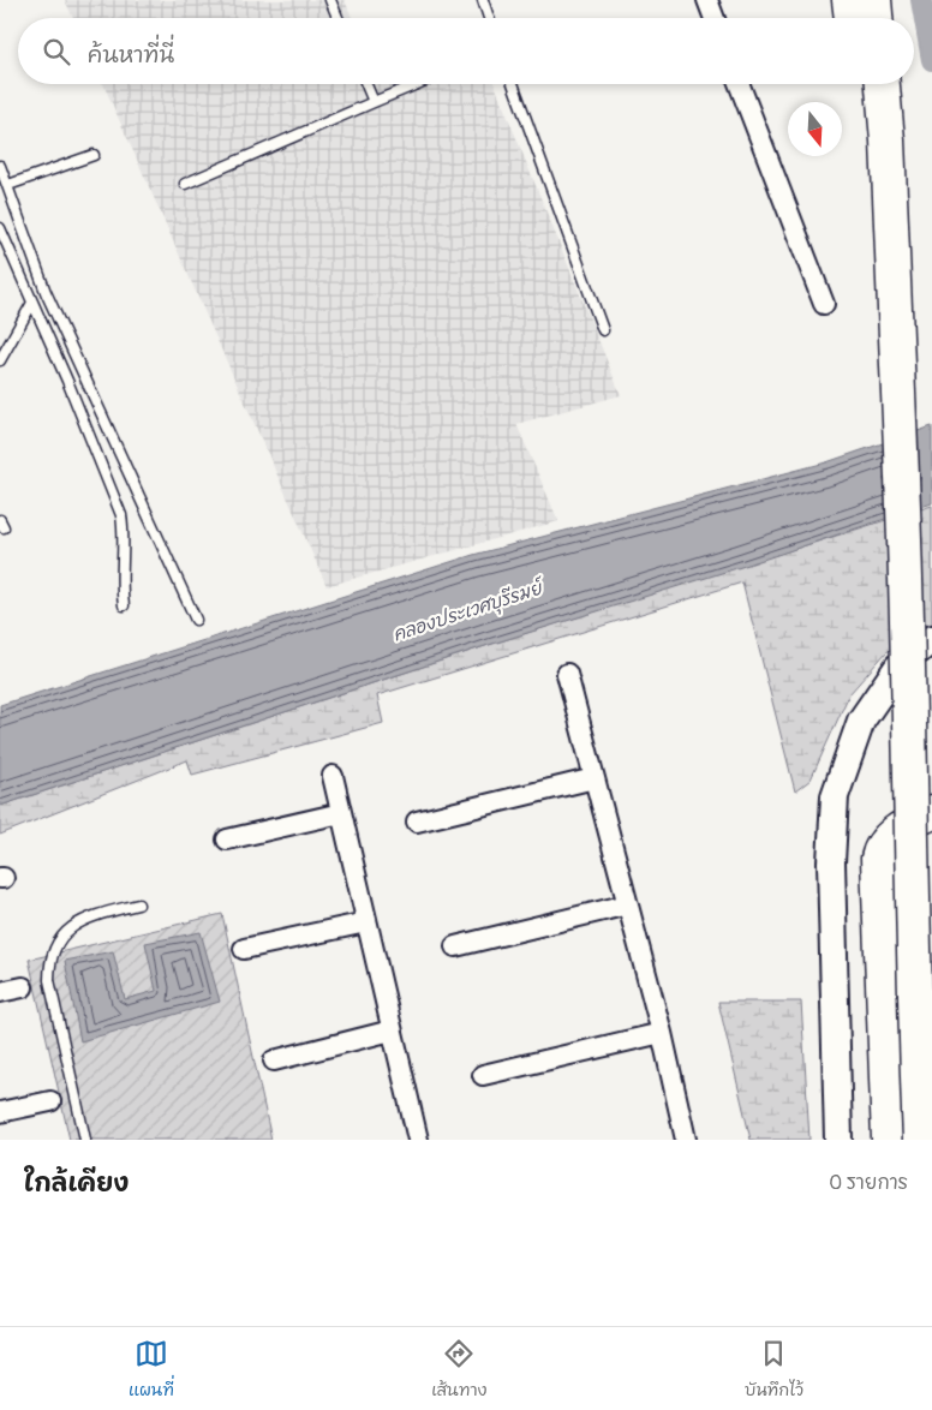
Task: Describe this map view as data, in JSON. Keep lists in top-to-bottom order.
{
  "water": ["คลองประเวศบุรีรมย์"],
  "north": "bottom",
  "page": {
    "search": "ค้นหาที่นี่",
    "heading": ["ใกล้เคียง", "0 รายการ"],
    "nav": ["แผนที่", "เส้นทาง", "บันทึกไว้"]
  }
}
